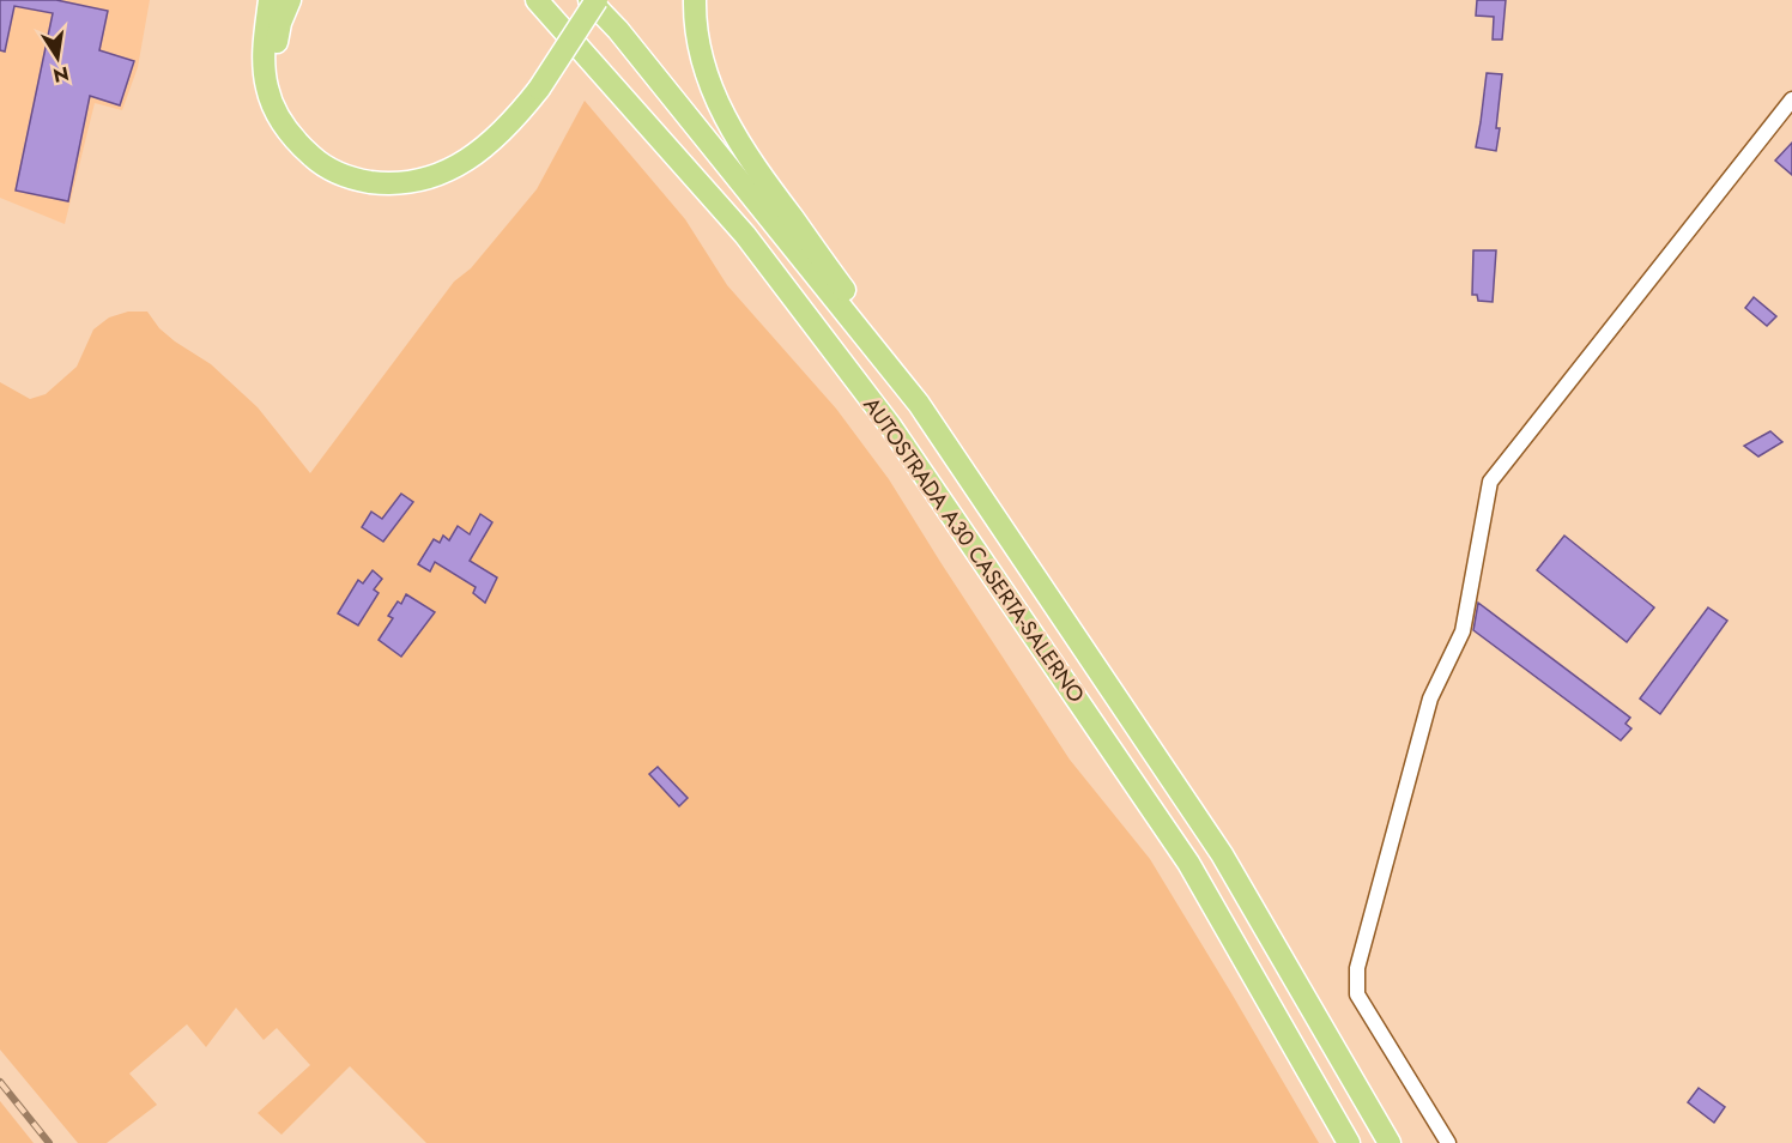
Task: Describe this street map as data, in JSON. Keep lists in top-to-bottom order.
{
  "streets": {
    "highway": ["AUTOSTRADA A30 CASERTA-SALERNO"]
  },
  "north": "bottom"
}
